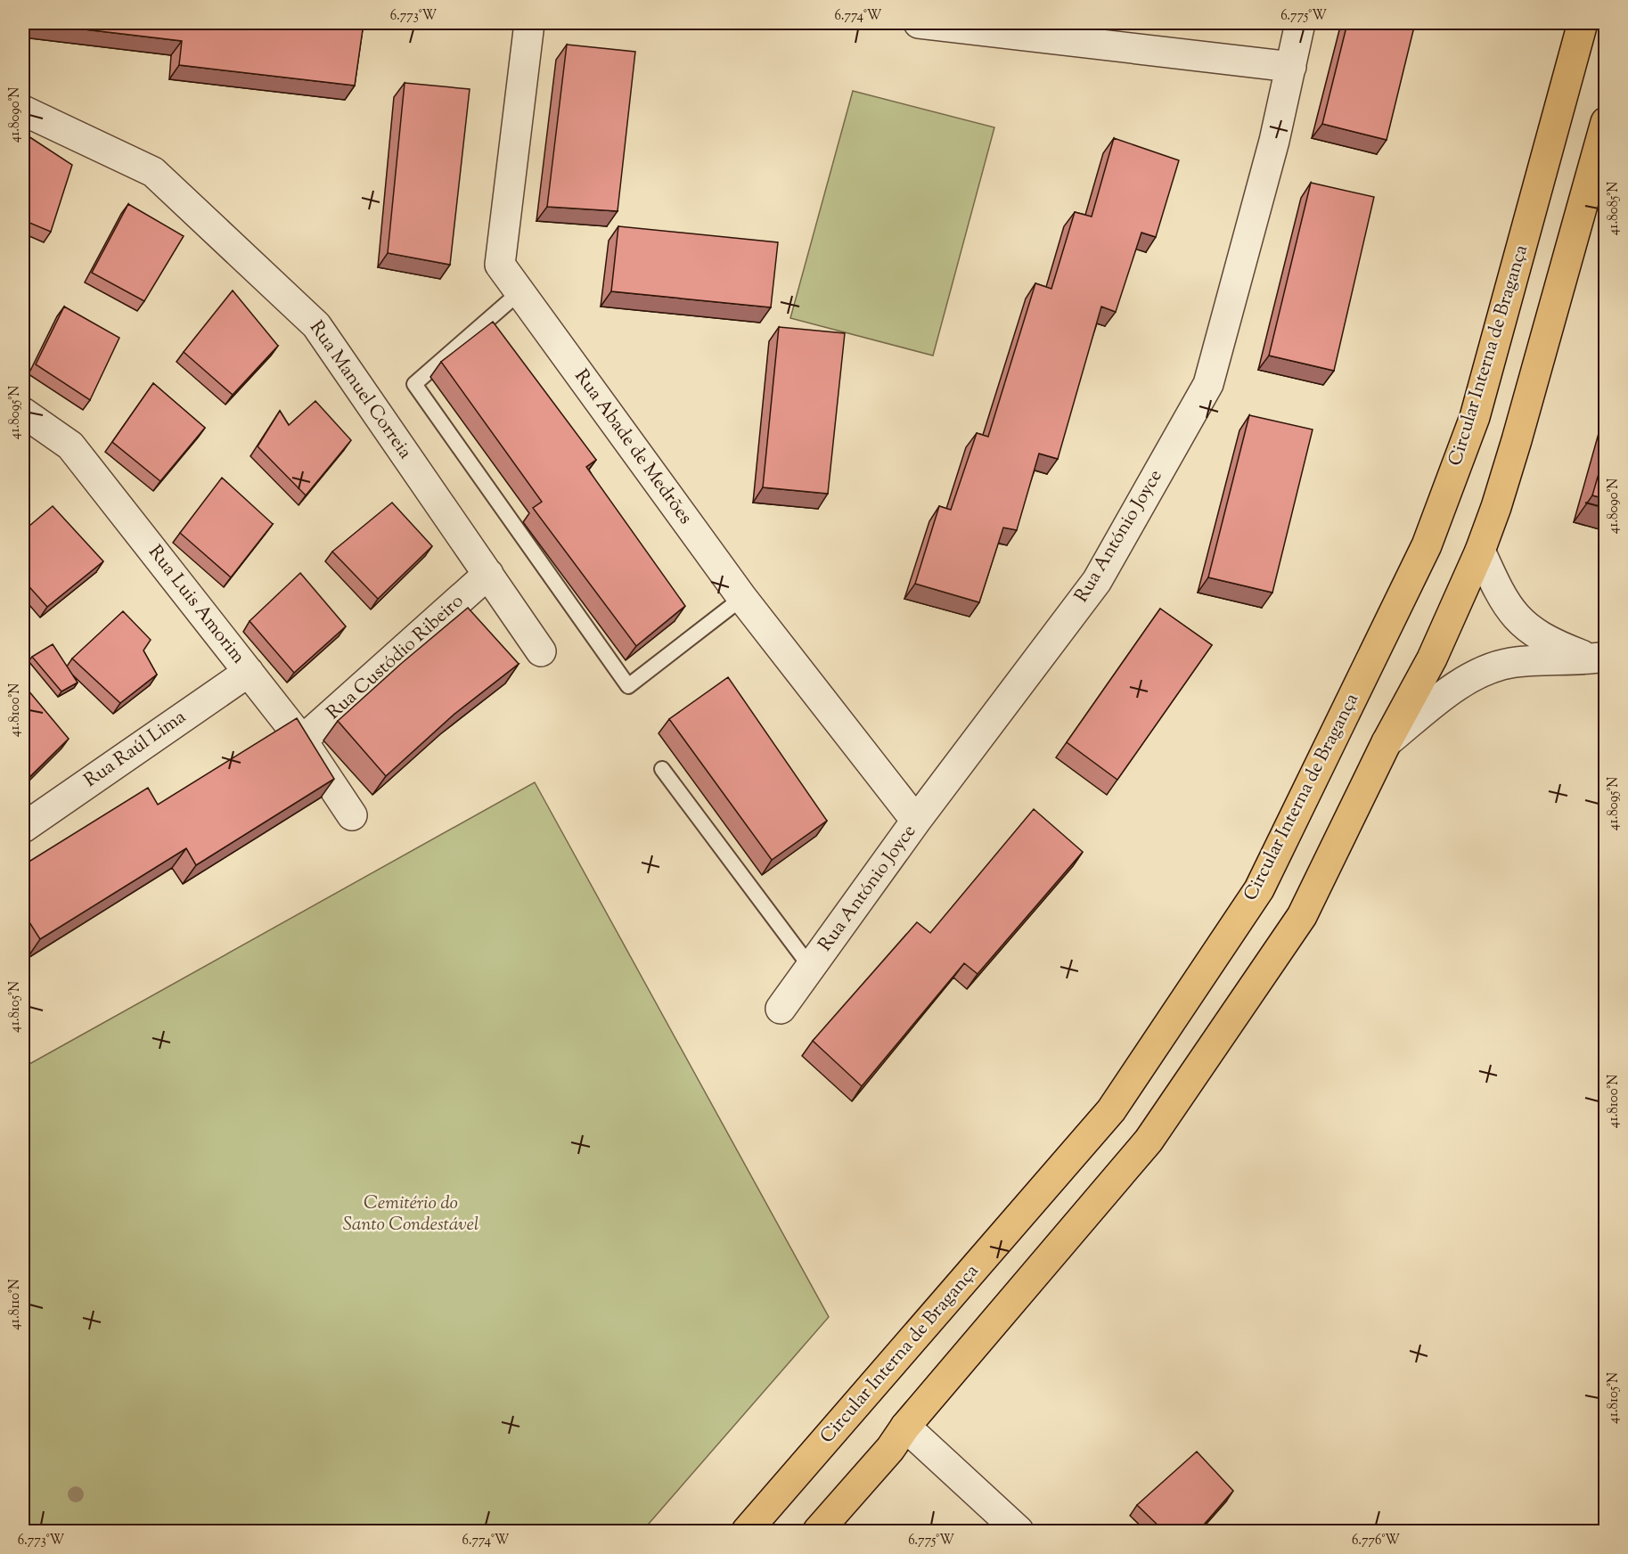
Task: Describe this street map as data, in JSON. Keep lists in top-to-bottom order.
{
  "streets": {
    "main road": ["Circular Interna de Bragança"],
    "street": [
      "Rua Manuel Correia",
      "Rua Abade de Medrões",
      "Rua António Joyce",
      "Rua Luis Amorim",
      "Rua Custódio Ribeiro",
      "Rua Raúl Lima"
    ]
  },
  "crossings": [
    ["Rua Manuel Correia", "Rua Custódio Ribeiro"],
    ["Rua Abade de Medrões", "Rua António Joyce"],
    ["Rua Luis Amorim", "Rua Custódio Ribeiro"],
    ["Rua Luis Amorim", "Rua Raúl Lima"]
  ],
  "parks": ["Cemitério do Santo Condestável"],
  "coordinates": [
    "6.773°W",
    "6.774°W",
    "6.775°W",
    "41.8090°N",
    "41.8085°N",
    "41.8095°N",
    "41.8100°N",
    "41.8105°N",
    "41.8110°N",
    "6.776°W"
  ]
}
